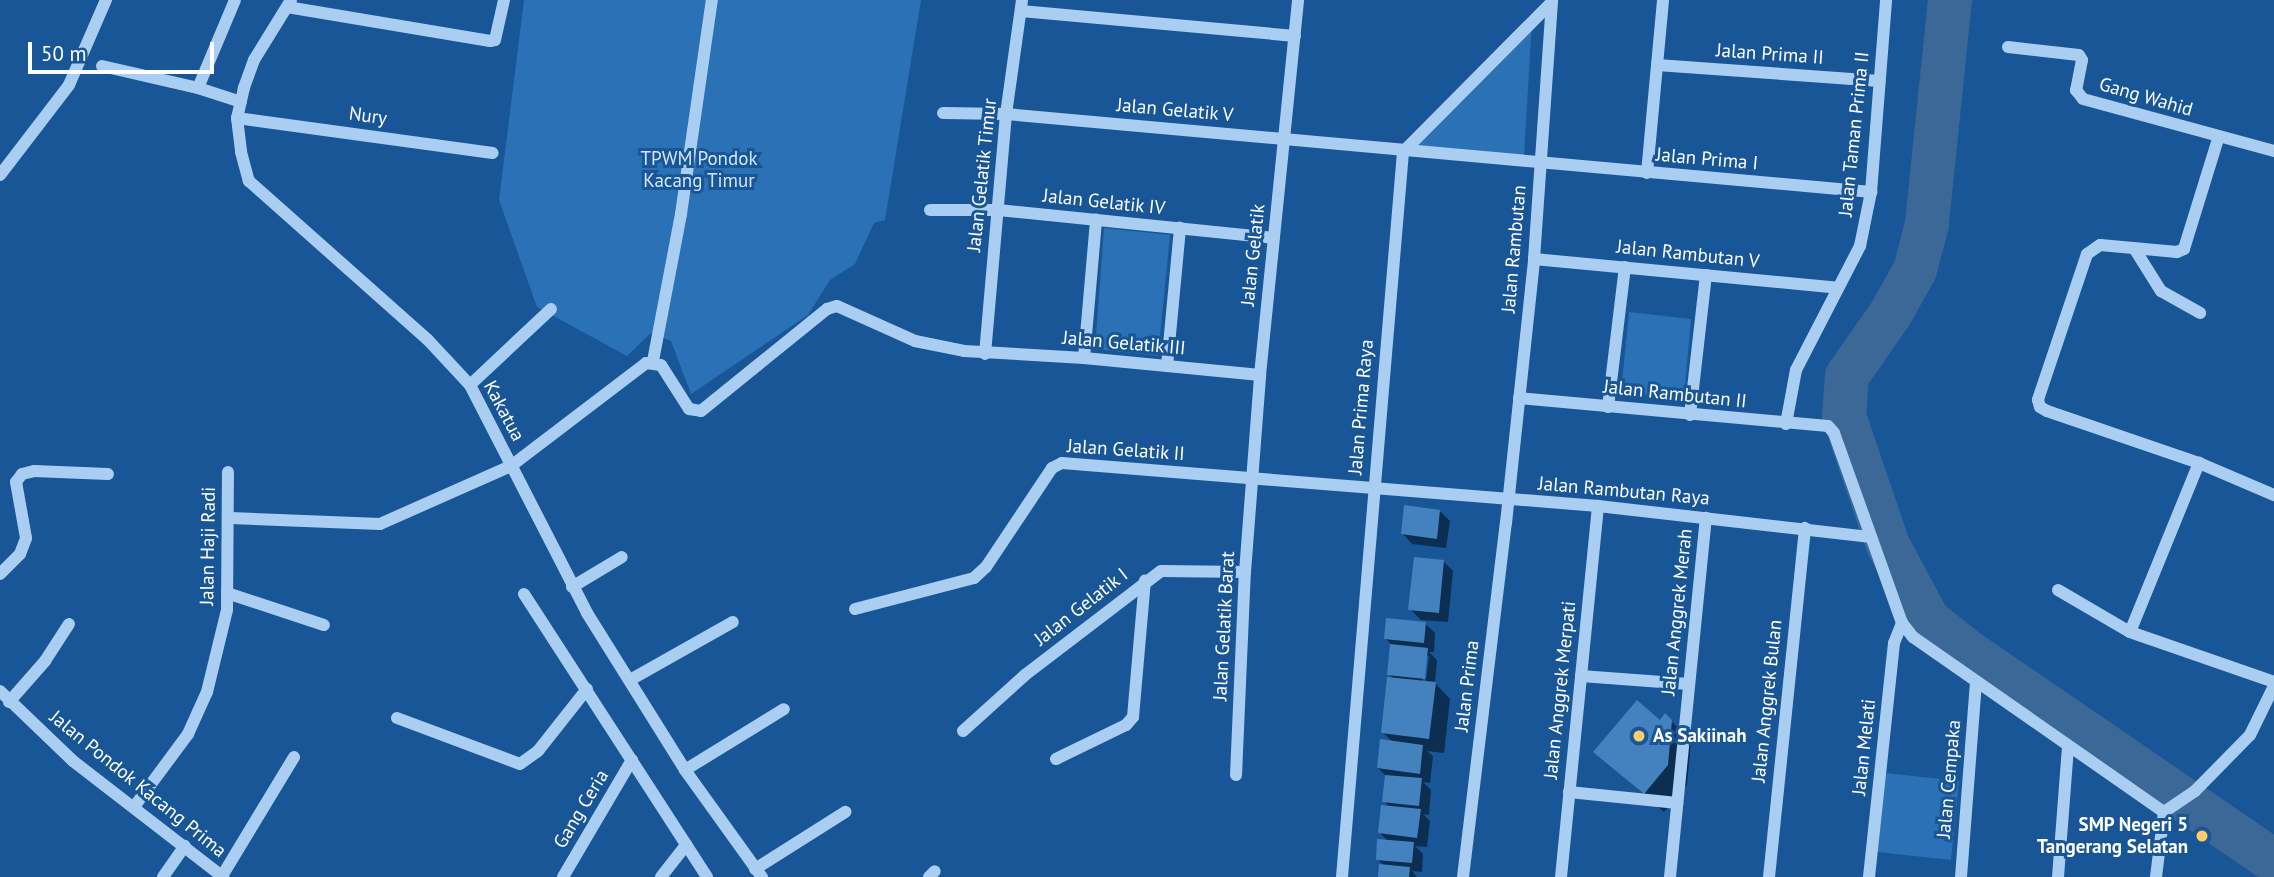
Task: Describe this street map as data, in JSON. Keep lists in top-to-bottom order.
{
  "streets": {
    "street": [
      "Jalan Prima II",
      "Gang Wahid",
      "Jalan Gelatik V",
      "Nury",
      "Jalan Taman Prima II",
      "Jalan Prima I",
      "Jalan Gelatik Timur",
      "Jalan Gelatik IV",
      "Jalan Rambutan",
      "Jalan Rambutan V",
      "Jalan Gelatik",
      "Jalan Gelatik III",
      "Jalan Rambutan II",
      "Jalan Prima Raya",
      "Kakatua",
      "Jalan Gelatik II",
      "Jalan Rambutan Raya",
      "Jalan Haji Radi",
      "Jalan Gelatik I",
      "Jalan Anggrek Merah",
      "Jalan Gelatik Barat",
      "Jalan Prima",
      "Jalan Anggrek Merpati",
      "Jalan Anggrek Bulan",
      "Jalan Melati",
      "Jalan Cempaka",
      "Jalan Pondok Kacang Prima",
      "Gang Ceria"
    ]
  },
  "crossings": [
    ["Jalan Prima II", "Jalan Taman Prima II"],
    ["Jalan Gelatik V", "Jalan Prima I"],
    ["Jalan Gelatik V", "Jalan Gelatik Timur"],
    ["Jalan Gelatik V", "Jalan Gelatik"],
    ["Jalan Gelatik V", "Jalan Prima Raya"],
    ["Nury", "Kakatua"],
    ["Jalan Taman Prima II", "Jalan Prima I"],
    ["Jalan Taman Prima II", "Jalan Rambutan V"],
    ["Jalan Taman Prima II", "Jalan Rambutan II"],
    ["Jalan Prima I", "Jalan Rambutan"],
    ["Jalan Prima I", "Jalan Prima Raya"],
    ["Jalan Gelatik Timur", "Jalan Gelatik IV"],
    ["Jalan Gelatik Timur", "Jalan Gelatik III"],
    ["Jalan Gelatik IV", "Jalan Gelatik"],
    ["Jalan Rambutan", "Jalan Rambutan V"],
    ["Jalan Rambutan", "Jalan Rambutan II"],
    ["Jalan Rambutan", "Jalan Rambutan Raya"],
    ["Jalan Rambutan", "Jalan Prima"],
    ["Jalan Gelatik", "Jalan Gelatik III"],
    ["Jalan Gelatik", "Jalan Gelatik II"],
    ["Jalan Gelatik", "Jalan Gelatik Barat"],
    ["Jalan Rambutan II", "Jalan Rambutan Raya"],
    ["Jalan Prima Raya", "Jalan Gelatik II"],
    ["Jalan Prima Raya", "Jalan Rambutan Raya"],
    ["Jalan Gelatik II", "Jalan Rambutan Raya"],
    ["Jalan Gelatik II", "Jalan Gelatik Barat"],
    ["Jalan Rambutan Raya", "Jalan Anggrek Merah"],
    ["Jalan Rambutan Raya", "Jalan Prima"],
    ["Jalan Rambutan Raya", "Jalan Anggrek Merpati"],
    ["Jalan Rambutan Raya", "Jalan Anggrek Bulan"],
    ["Jalan Haji Radi", "Jalan Pondok Kacang Prima"],
    ["Jalan Gelatik I", "Jalan Gelatik Barat"]
  ],
  "parks": ["TPWM Pondok Kacang Timur"],
  "places": ["As Sakiinah", "SMP Negeri 5 Tangerang Selatan"],
  "scale_bar": "50 m"
}
